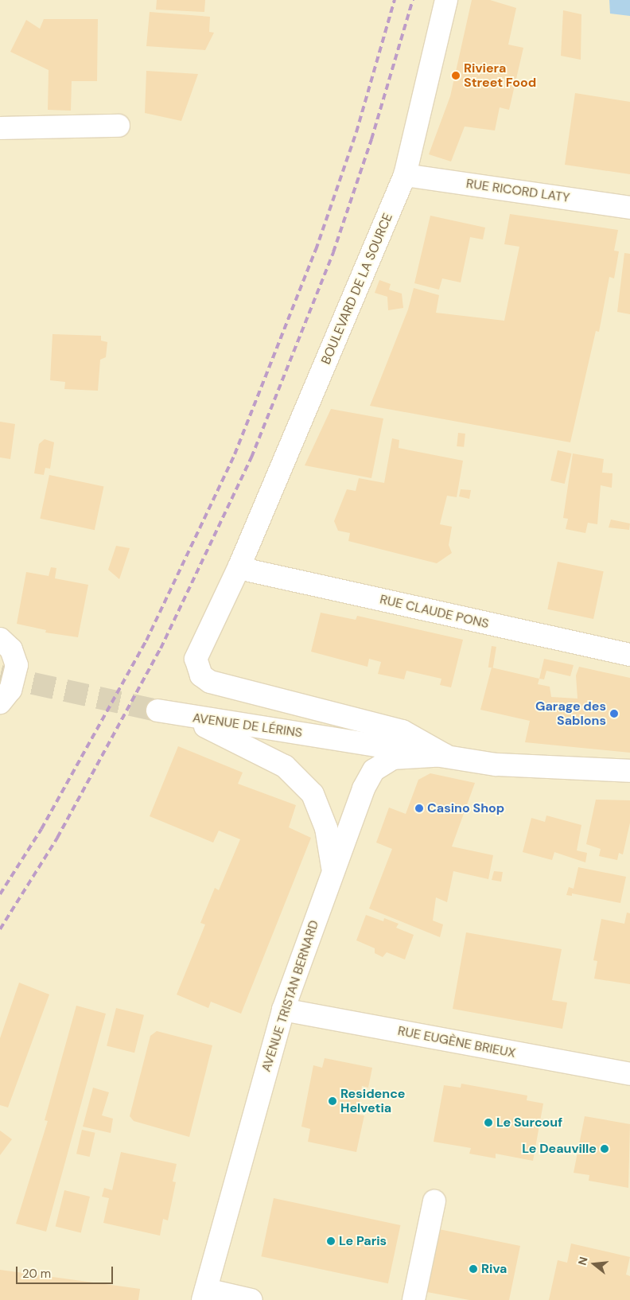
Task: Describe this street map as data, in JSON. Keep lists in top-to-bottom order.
{
  "streets": {
    "street": [
      "RUE RICORD LATY",
      "BOULEVARD DE LA SOURCE",
      "RUE CLAUDE PONS",
      "AVENUE DE LÉRINS",
      "AVENUE TRISTAN BERNARD",
      "RUE EUGÈNE BRIEUX"
    ]
  },
  "crossings": [
    ["RUE RICORD LATY", "BOULEVARD DE LA SOURCE"],
    ["BOULEVARD DE LA SOURCE", "RUE CLAUDE PONS"],
    ["BOULEVARD DE LA SOURCE", "AVENUE DE LÉRINS"],
    ["RUE CLAUDE PONS", "AVENUE DE LÉRINS"],
    ["AVENUE DE LÉRINS", "AVENUE TRISTAN BERNARD"],
    ["AVENUE TRISTAN BERNARD", "RUE EUGÈNE BRIEUX"]
  ],
  "places": [
    "Riviera Street Food",
    "Garage des Sablons",
    "Casino Shop",
    "Residence Helvetia",
    "Le Surcouf",
    "Le Deauville",
    "Le Paris",
    "Riva"
  ],
  "scale_bar": "20 m",
  "north": "left"
}
